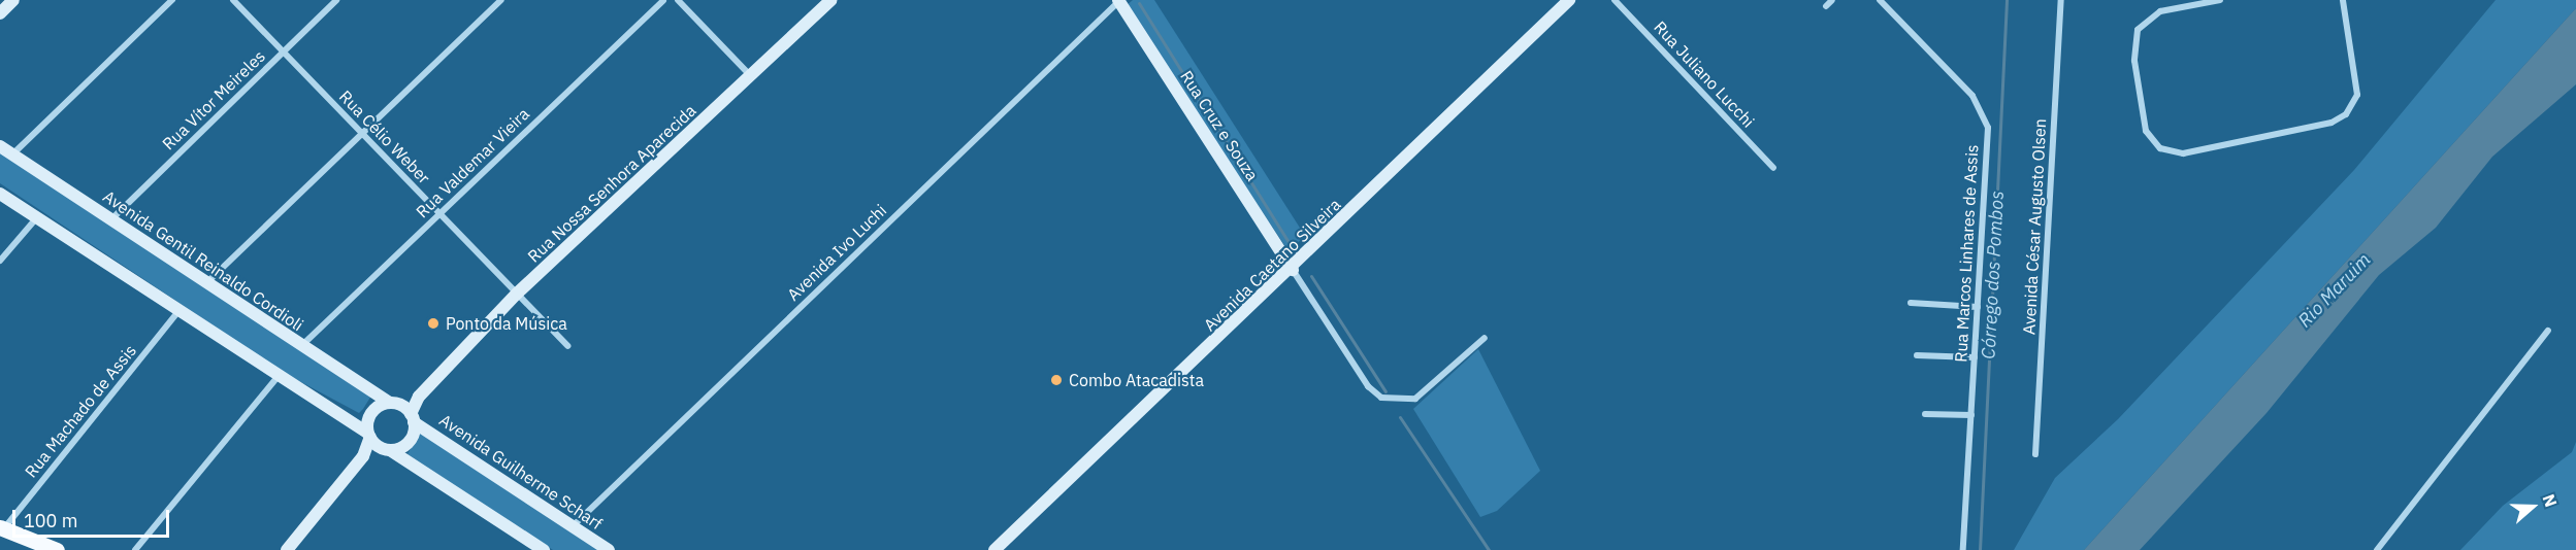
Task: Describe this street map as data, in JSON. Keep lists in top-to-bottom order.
{
  "streets": {
    "main road": [
      "Rua Cruz e Souza",
      "Rua Nossa Senhora Aparecida",
      "Avenida Gentil Reinaldo Cordioli",
      "Avenida Caetano Silveira",
      "Avenida Guilherme Scharf"
    ],
    "street": [
      "Rua Juliano Lucchi",
      "Rua Vítor Meireles",
      "Rua Célio Weber",
      "Rua Valdemar Vieira",
      "Avenida César Augusto Olsen",
      "Avenida Ivo Luchi",
      "Rua Marcos Linhares de Assis",
      "Rua Machado de Assis"
    ]
  },
  "crossings": [
    ["Rua Vítor Meireles", "Rua Célio Weber"],
    ["Rua Vítor Meireles", "Avenida Gentil Reinaldo Cordioli"],
    ["Rua Cruz e Souza", "Avenida Ivo Luchi"],
    ["Rua Cruz e Souza", "Avenida Caetano Silveira"],
    ["Rua Célio Weber", "Rua Valdemar Vieira"],
    ["Rua Célio Weber", "Rua Nossa Senhora Aparecida"],
    ["Rua Valdemar Vieira", "Avenida Gentil Reinaldo Cordioli"],
    ["Rua Nossa Senhora Aparecida", "Avenida Gentil Reinaldo Cordioli"],
    ["Rua Nossa Senhora Aparecida", "Avenida Guilherme Scharf"],
    ["Avenida Ivo Luchi", "Avenida Guilherme Scharf"],
    ["Avenida Gentil Reinaldo Cordioli", "Avenida Guilherme Scharf"]
  ],
  "water": ["Córrego dos Pombos", "Rio Maruim"],
  "places": ["Ponto da Música", "Combo Atacadista"],
  "scale_bar": "100 m",
  "north": "right"
}
